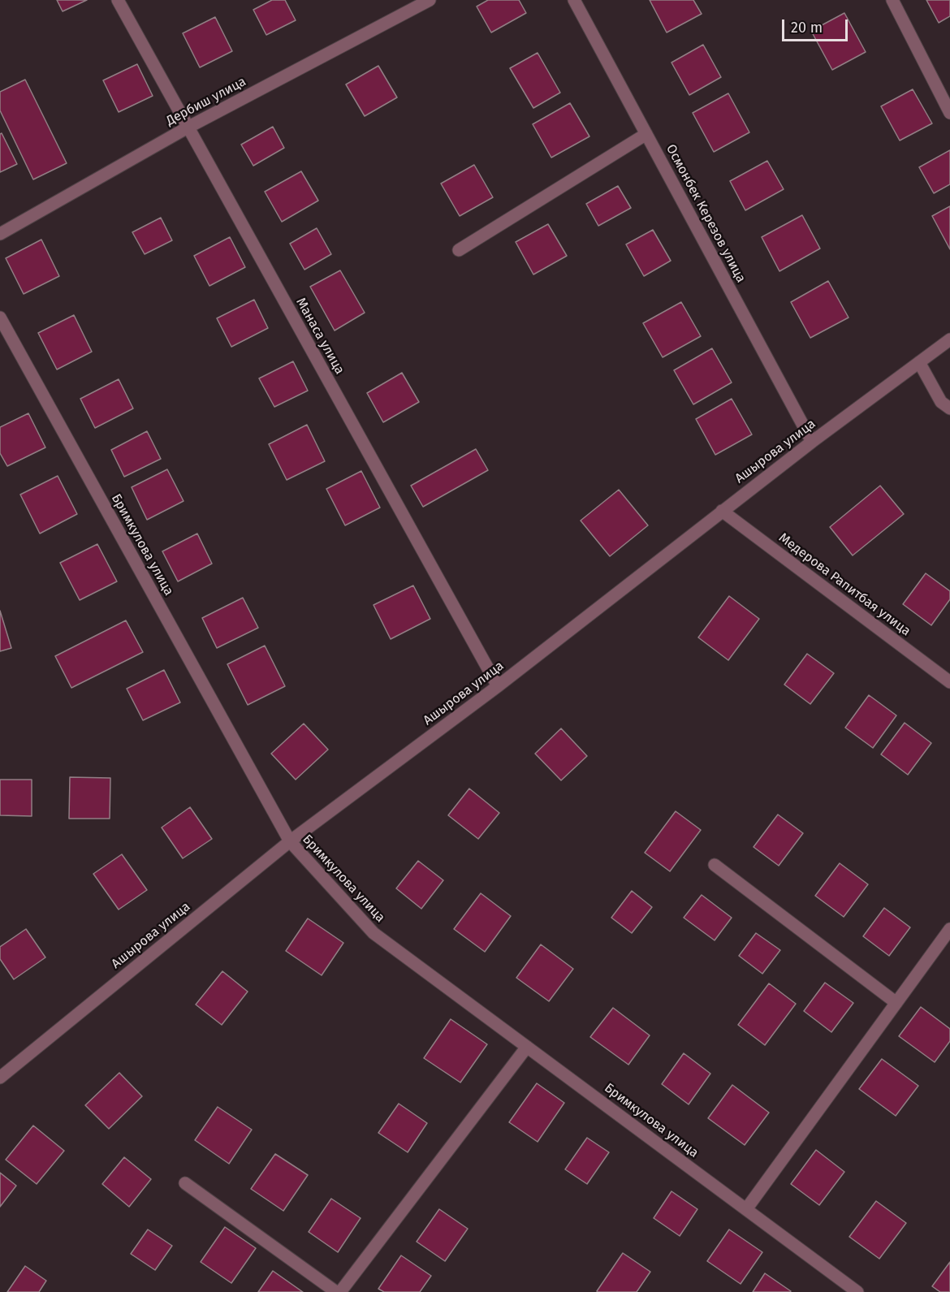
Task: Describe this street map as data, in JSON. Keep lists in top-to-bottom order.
{
  "streets": {
    "street": [
      "Дербиш улица",
      "Осмонбек Керезов улица",
      "Манаса улица",
      "Ашырова улица",
      "Бримкулова улица",
      "Медерова Рапитбая улица"
    ]
  },
  "crossings": [
    ["Дербиш улица", "Манаса улица"],
    ["Осмонбек Керезов улица", "Ашырова улица"],
    ["Манаса улица", "Ашырова улица"],
    ["Ашырова улица", "Бримкулова улица"],
    ["Ашырова улица", "Медерова Рапитбая улица"]
  ],
  "scale_bar": "20 m"
}
